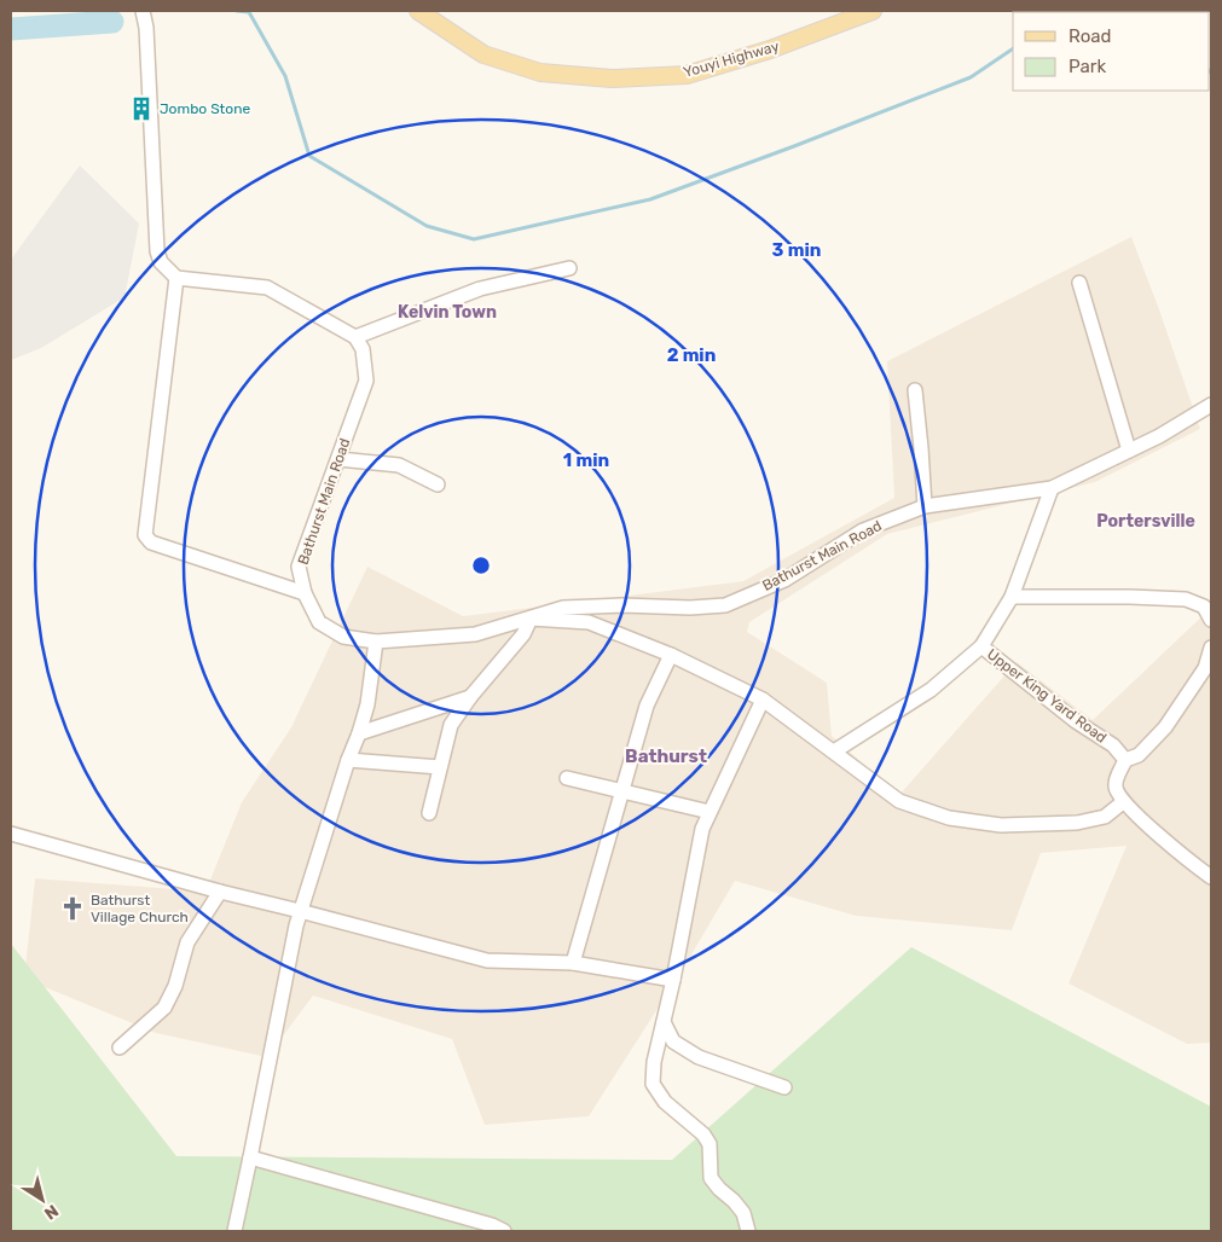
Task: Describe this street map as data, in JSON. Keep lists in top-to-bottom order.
{
  "streets": {
    "main road": ["Youyi Highway"],
    "street": ["Bathurst Main Road", "Upper King Yard Road"]
  },
  "districts": ["Kelvin Town", "Portersville", "Bathurst"],
  "places": {
    "building": ["Jombo Stone"],
    "church": ["Bathurst Village Church"]
  },
  "legend": ["Road", "Park"],
  "north": "bottom right",
  "rings": ["3 min", "2 min", "1 min"]
}
